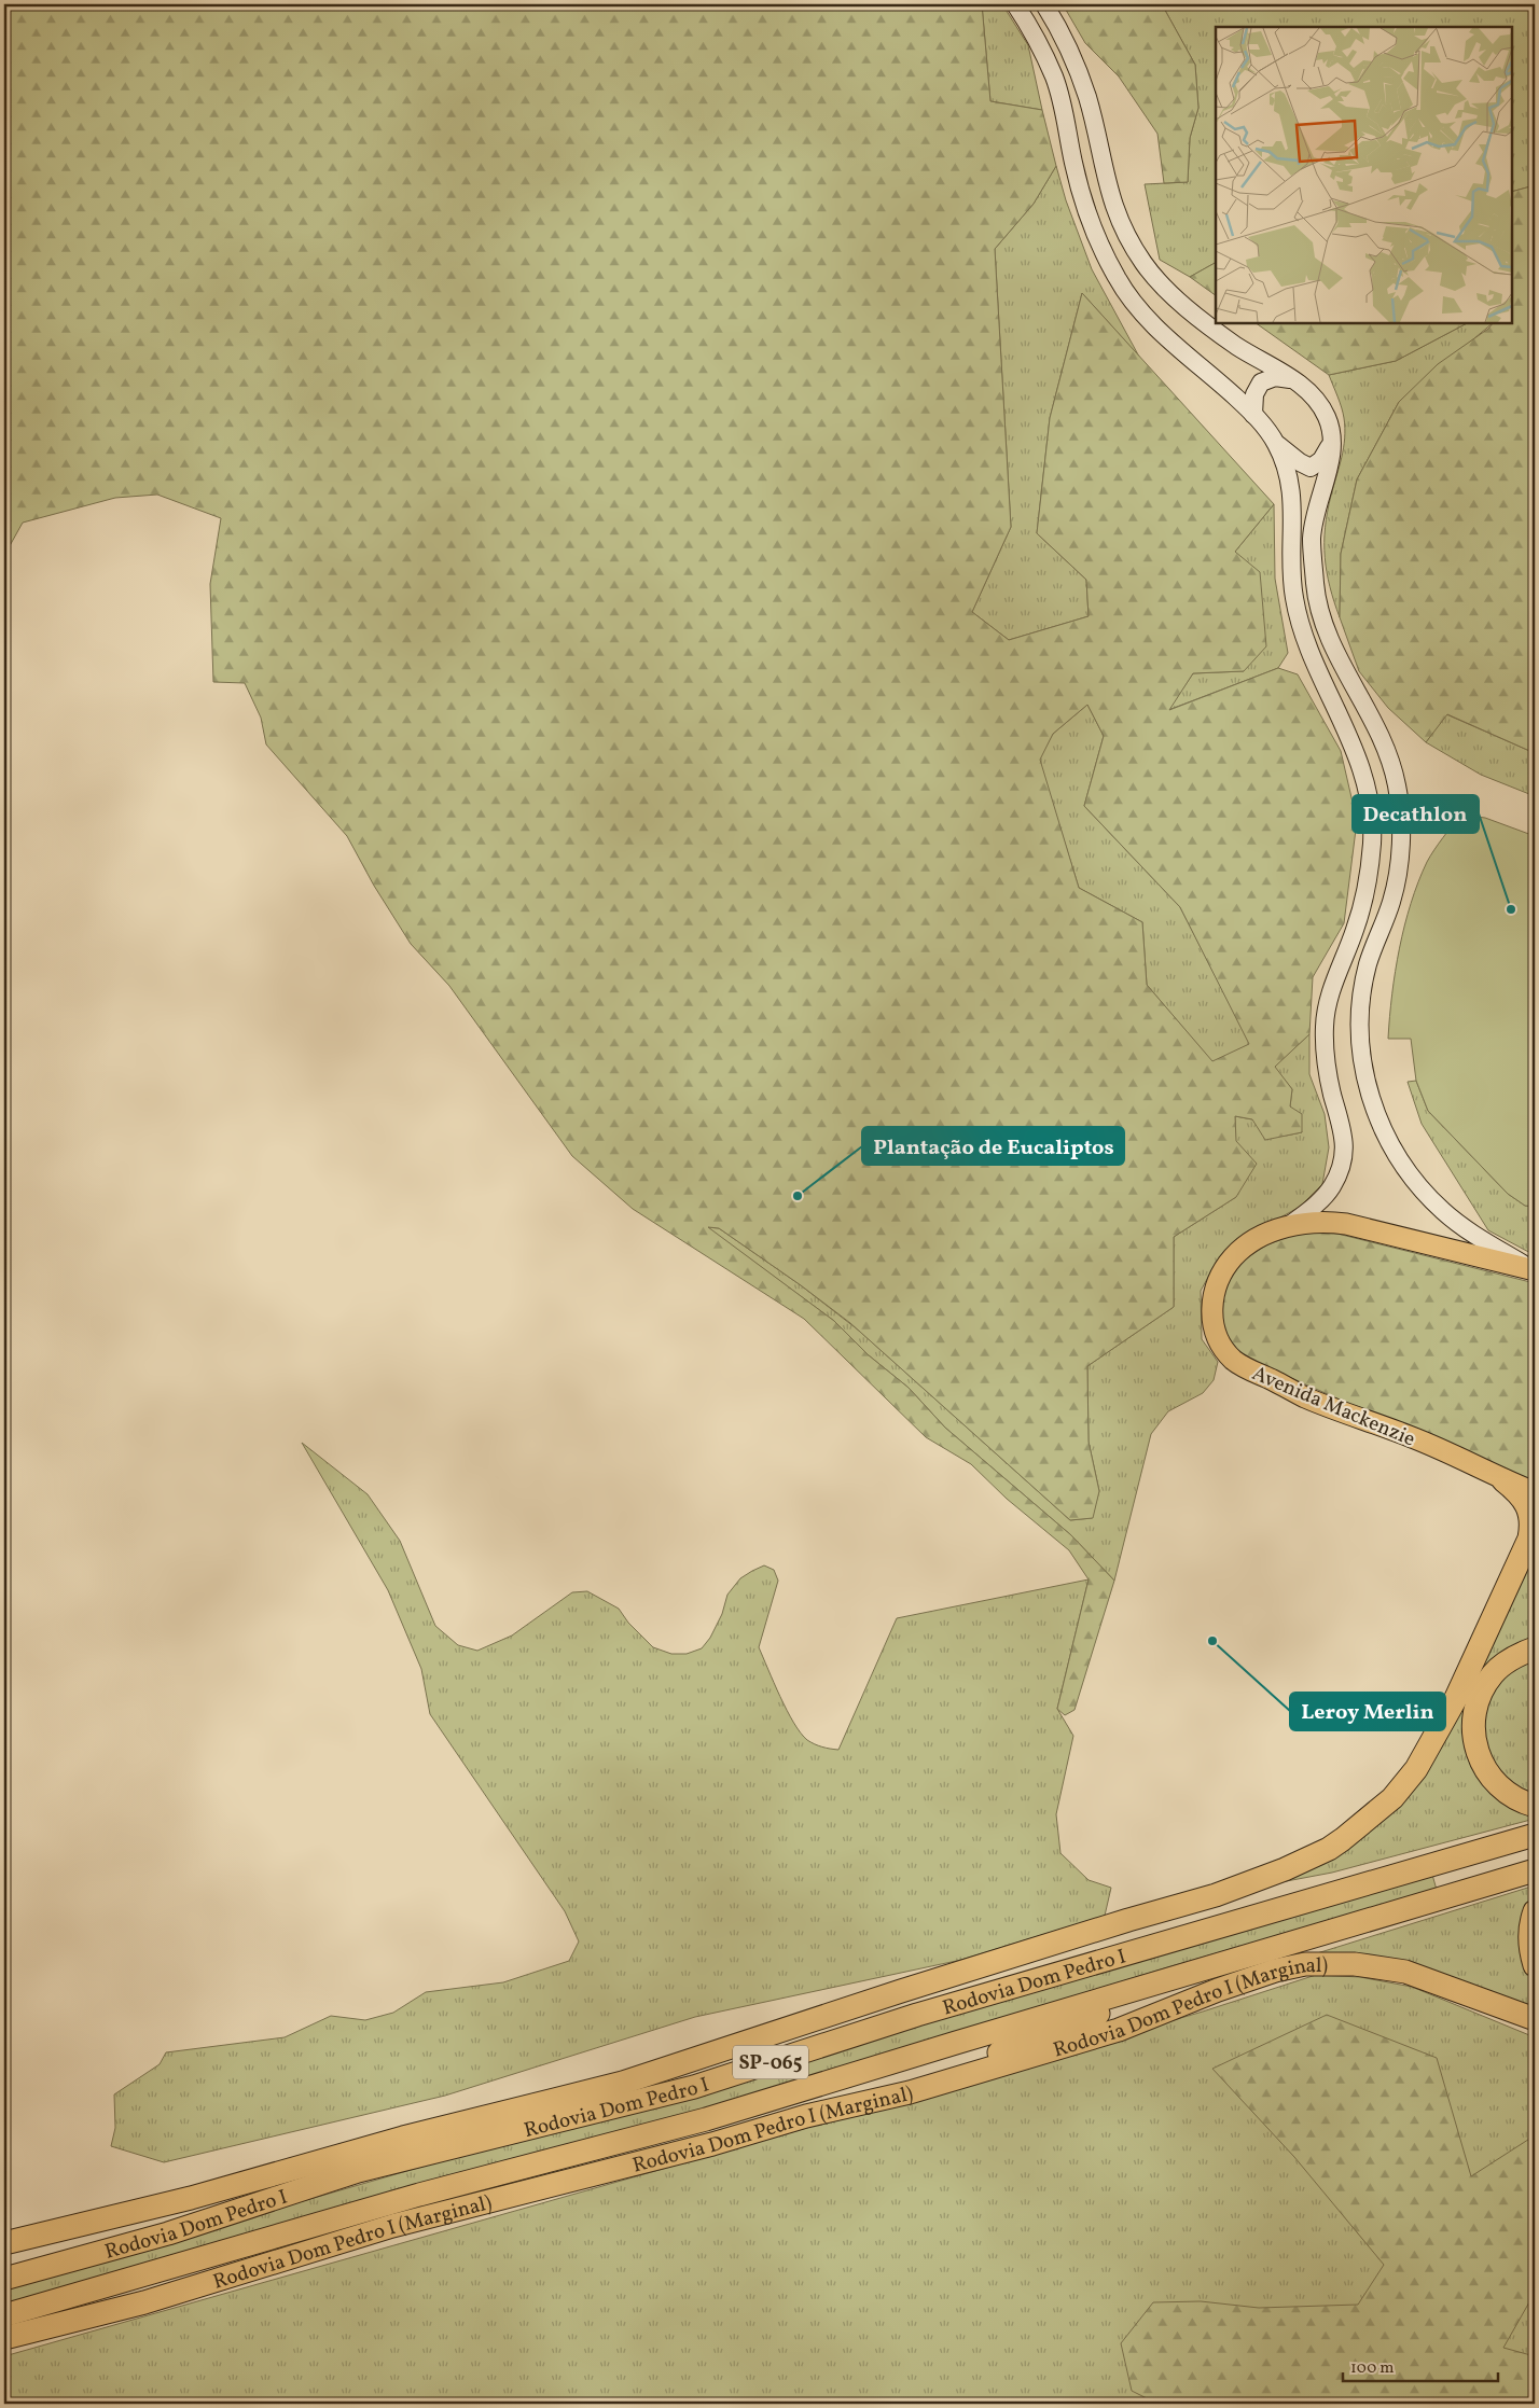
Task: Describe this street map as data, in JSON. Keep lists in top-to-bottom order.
{
  "streets": {
    "highway": ["Rodovia Dom Pedro I", "Rodovia Dom Pedro I (Marginal)", "SP-065"],
    "main road": ["Avenida Mackenzie"]
  },
  "places": ["Decathlon", "Plantação de Eucaliptos", "Leroy Merlin"],
  "scale_bar": "100 m"
}
